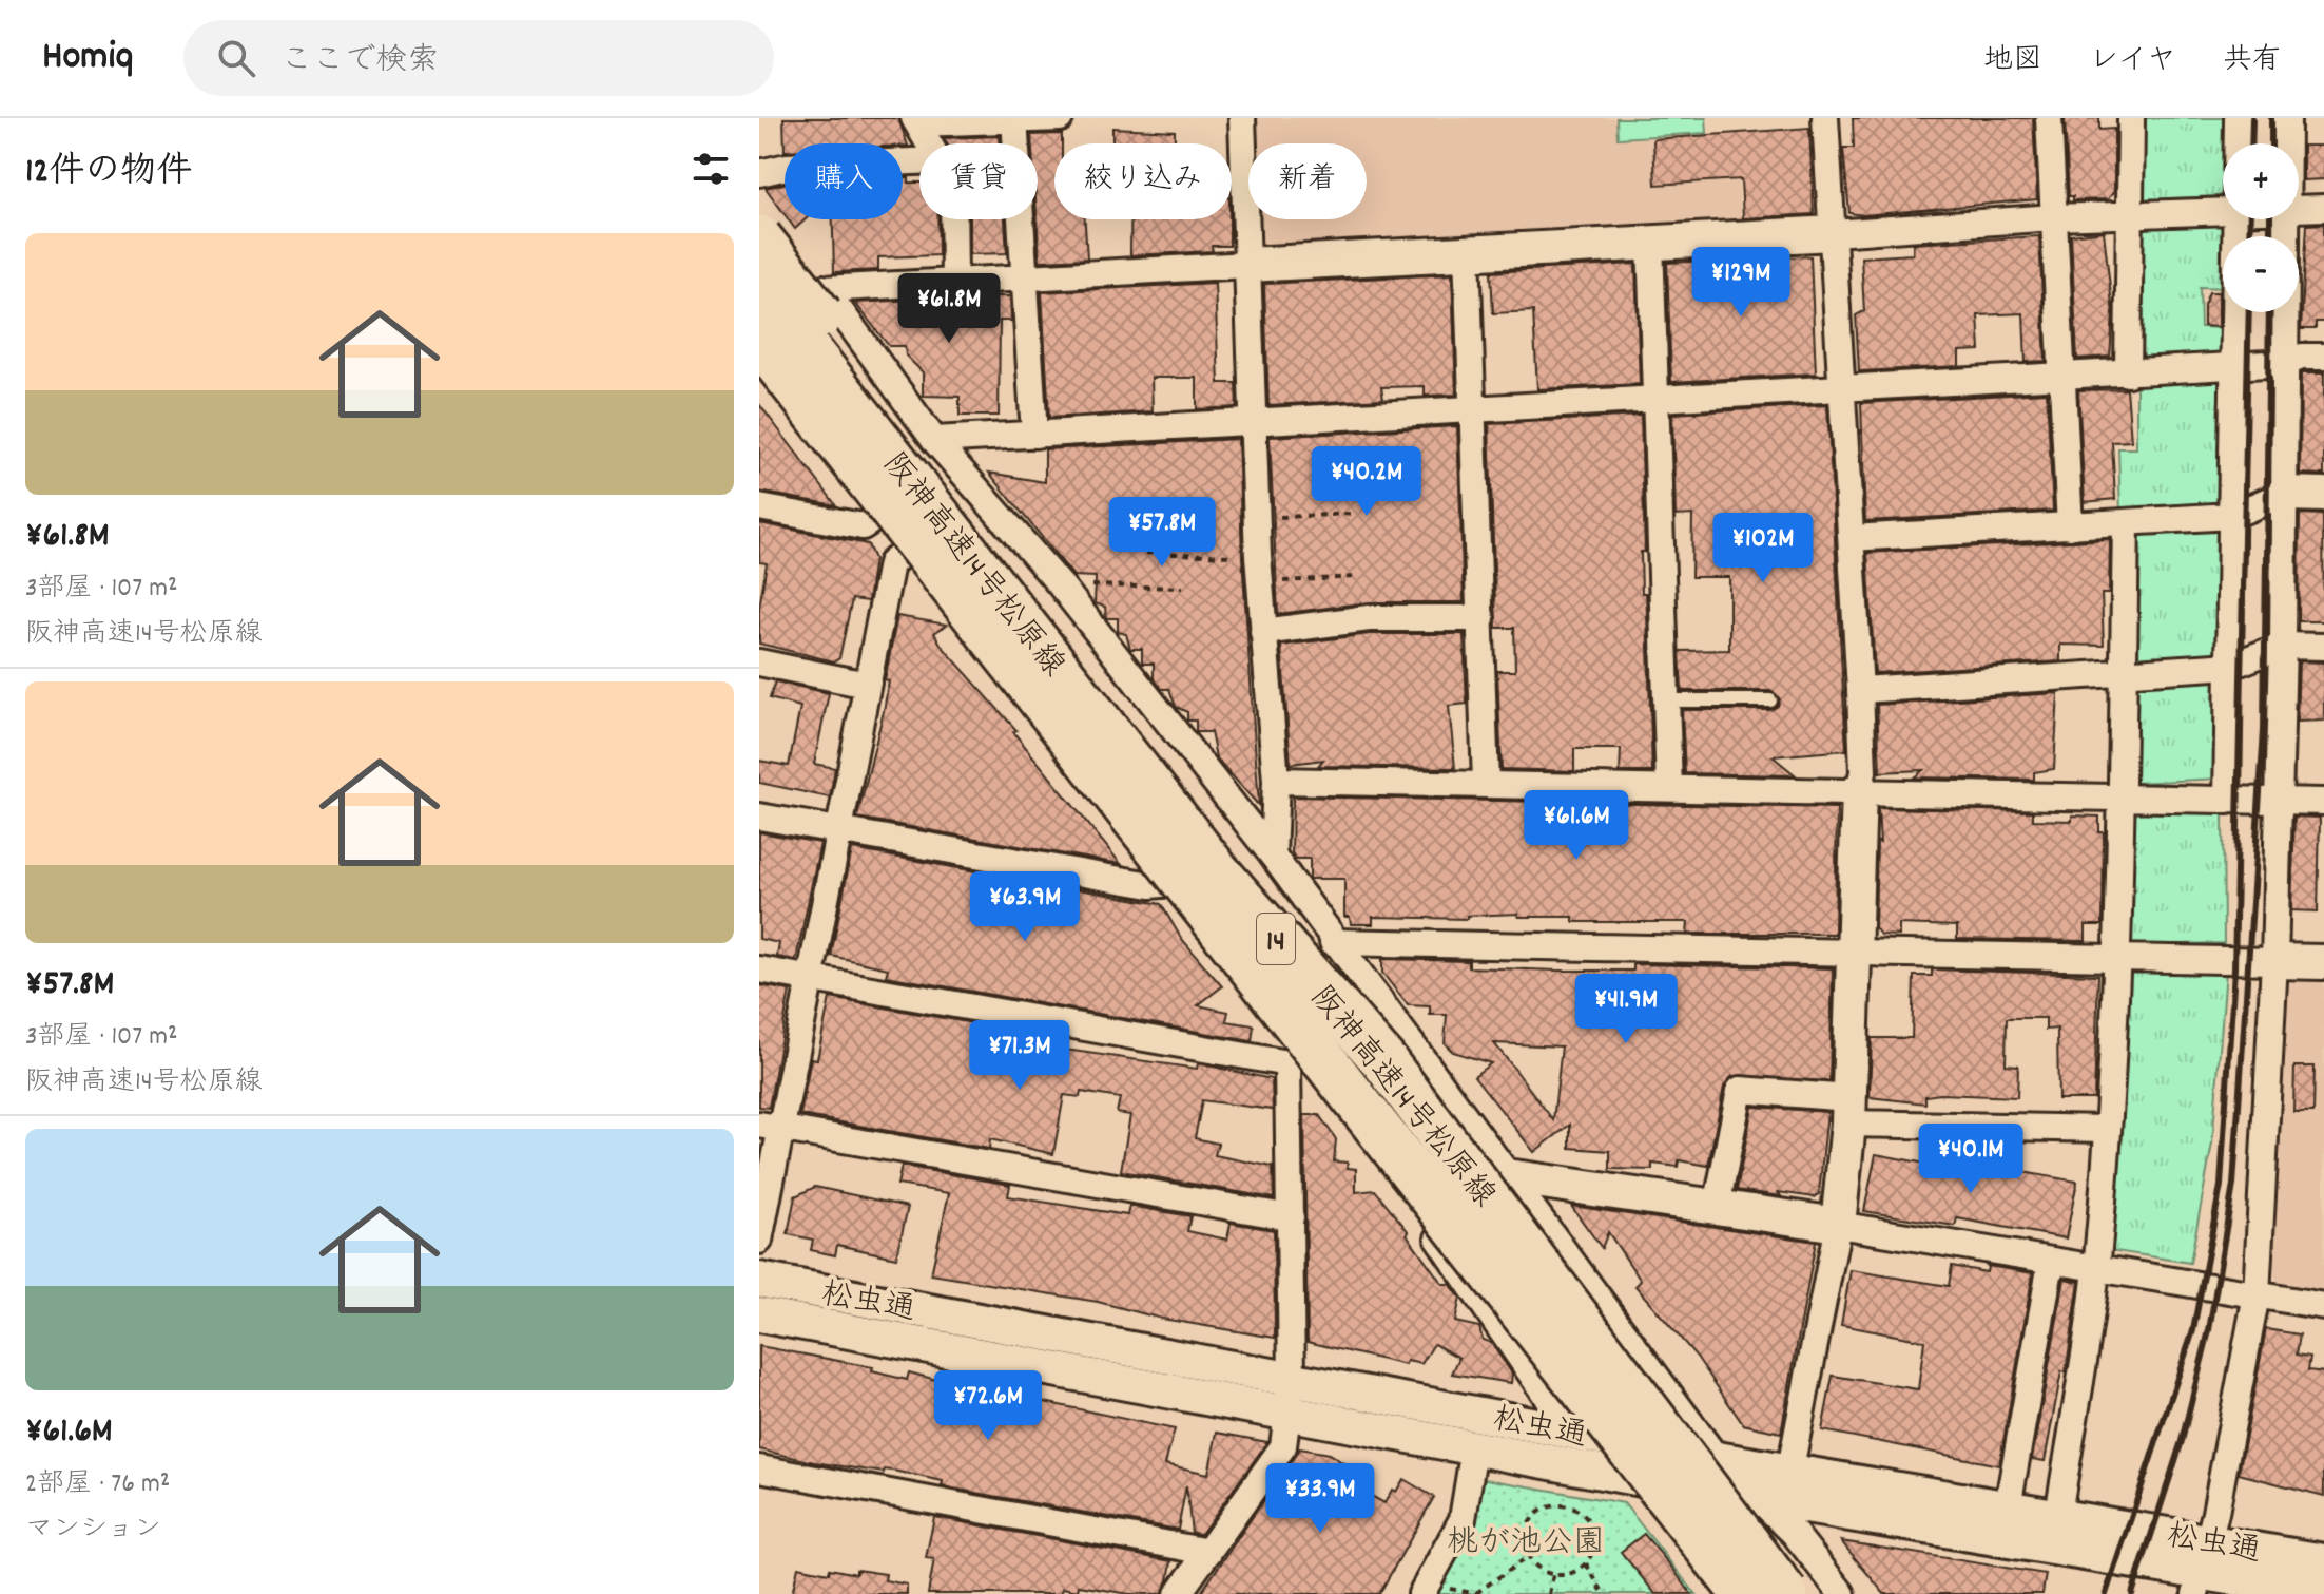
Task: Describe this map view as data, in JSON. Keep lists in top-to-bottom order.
{
  "streets": {
    "highway": ["阪神高速14号松原線", "14"],
    "street": ["松虫通"]
  },
  "parks": ["桃が池公園"],
  "page": {
    "header": "Homiq",
    "search": "ここで検索",
    "nav": ["地図", "レイヤ", "共有"],
    "heading": "12件の物件",
    "map_buttons": ["+", "−"],
    "chip": [
      "購入",
      "賃貸",
      "絞り込み",
      "新着"
    ],
    "list": [
      {
        "name": "¥61.8M",
        "note": "3部屋 · 107 m² · 阪神高速14号松原線"
      },
      {
        "name": "¥57.8M",
        "note": "3部屋 · 107 m² · 阪神高速14号松原線"
      },
      {
        "name": "¥61.6M",
        "note": "2部屋 · 76 m² · マンション"
      }
    ],
    "price": [
      "¥129M",
      "¥61.8M",
      "¥40.2M",
      "¥57.8M",
      "¥102M",
      "¥61.6M",
      "¥63.9M",
      "¥41.9M",
      "¥71.3M",
      "¥40.1M",
      "¥72.6M",
      "¥33.9M"
    ]
  }
}
